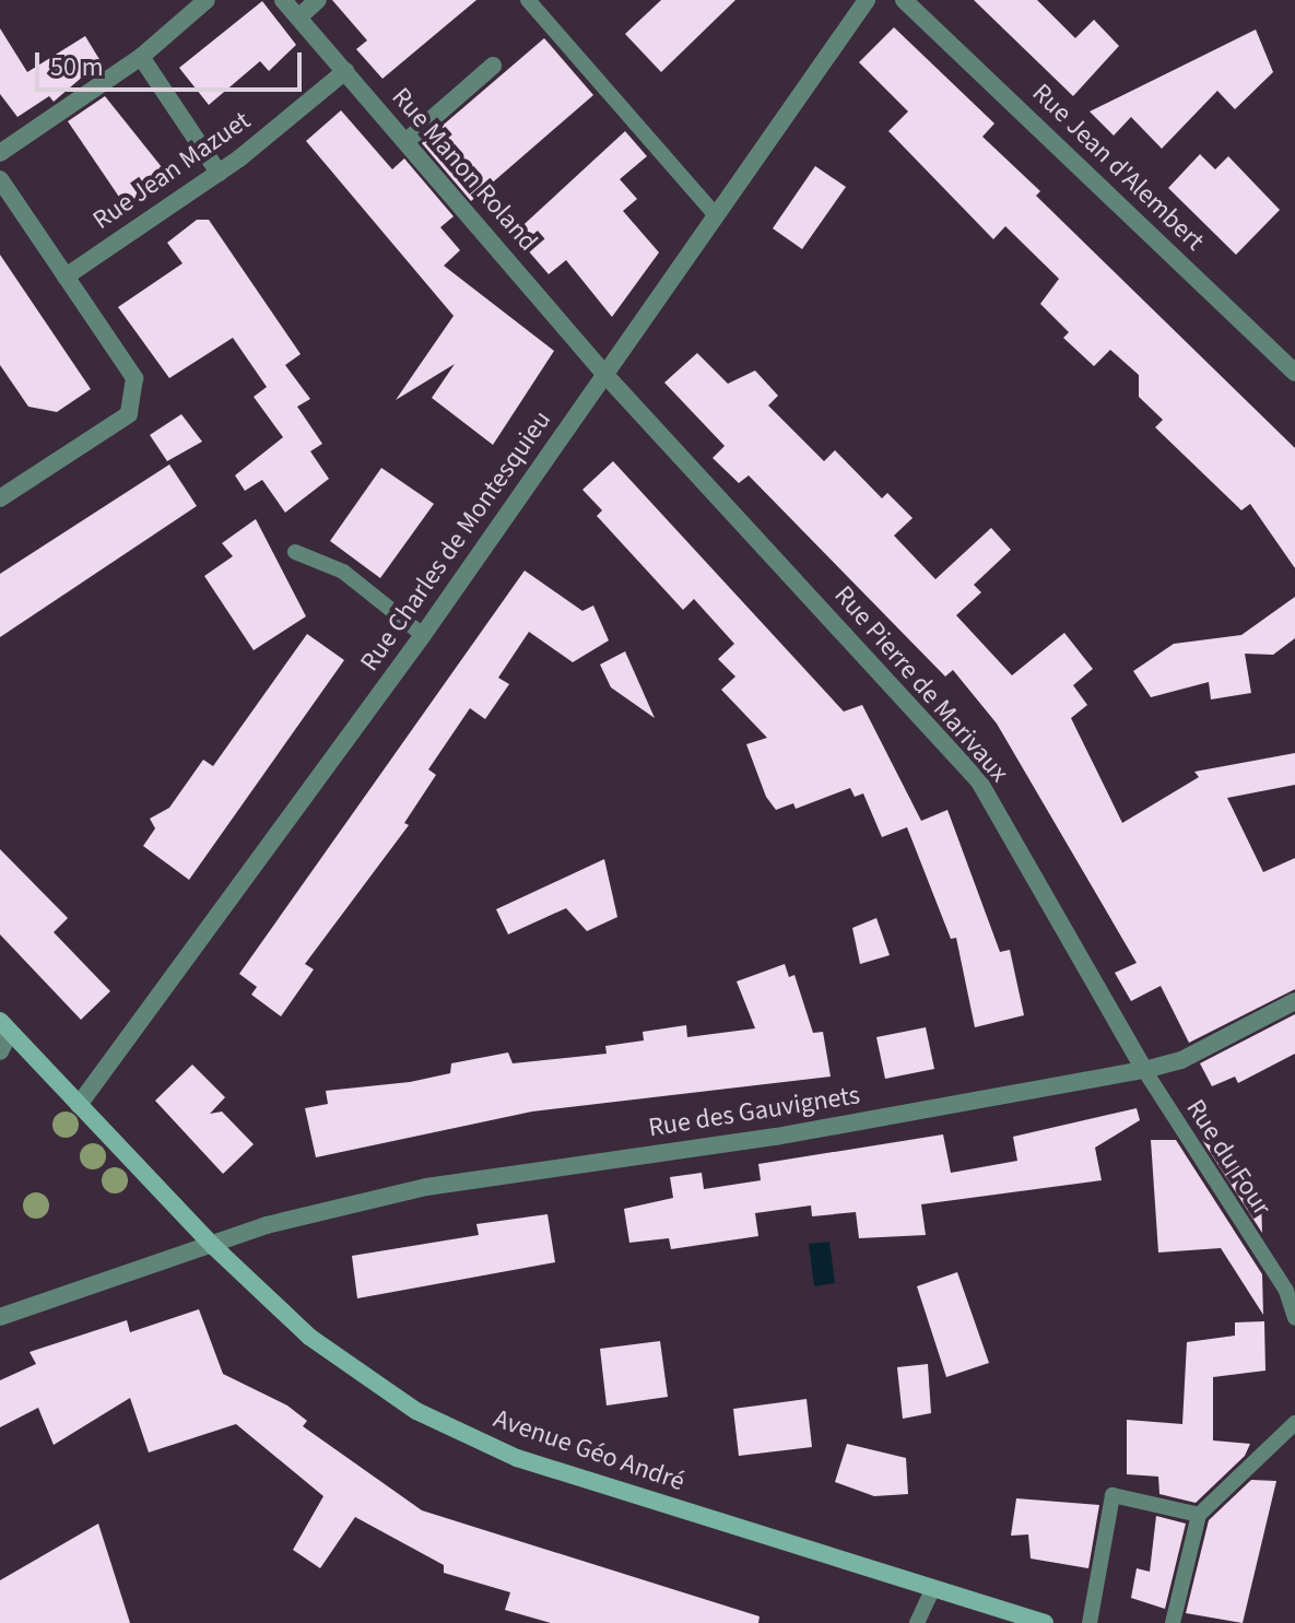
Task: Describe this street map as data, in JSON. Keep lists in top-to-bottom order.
{
  "streets": {
    "main road": ["Avenue Géo André"],
    "street": [
      "Rue Jean d'Alembert",
      "Rue Manon Roland",
      "Rue Jean Mazuet",
      "Rue Charles de Montesquieu",
      "Rue Pierre de Marivaux",
      "Rue des Gauvignets"
    ],
    "lane": ["Rue du Four"]
  },
  "crossings": [
    ["Rue Manon Roland", "Rue Jean Mazuet"],
    ["Rue Manon Roland", "Rue Charles de Montesquieu"],
    ["Rue Manon Roland", "Rue Pierre de Marivaux"],
    ["Rue Charles de Montesquieu", "Rue Pierre de Marivaux"],
    ["Rue Charles de Montesquieu", "Avenue Géo André"],
    ["Rue Pierre de Marivaux", "Rue des Gauvignets"],
    ["Rue Pierre de Marivaux", "Rue du Four"],
    ["Rue des Gauvignets", "Rue du Four"],
    ["Rue des Gauvignets", "Avenue Géo André"]
  ],
  "scale_bar": "50 m"
}
